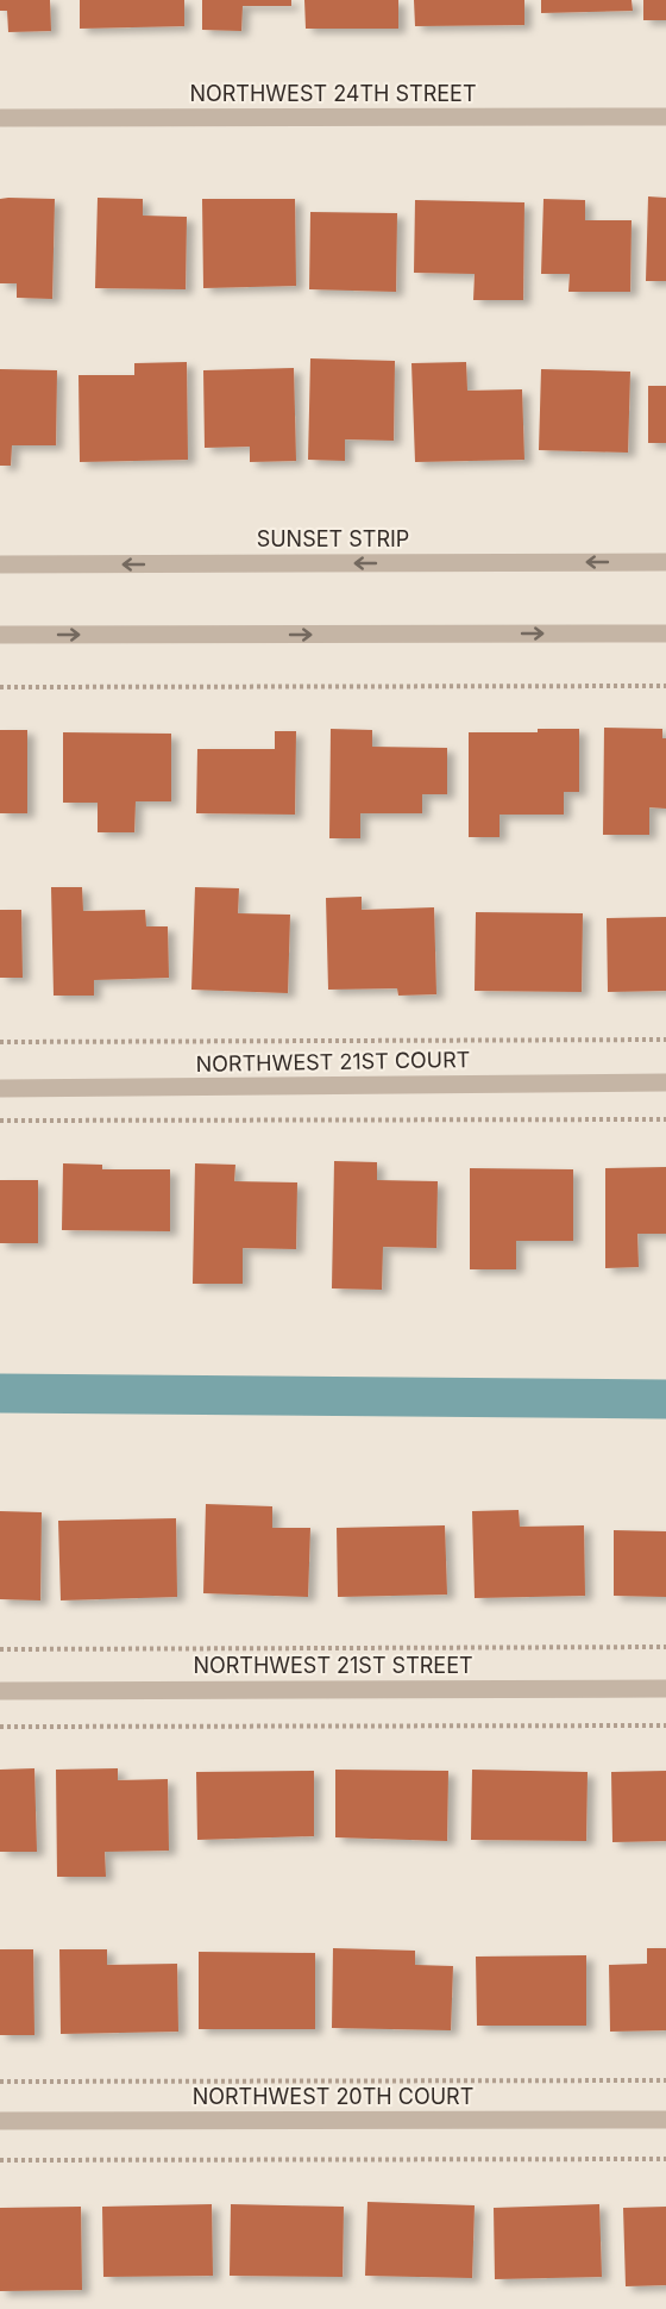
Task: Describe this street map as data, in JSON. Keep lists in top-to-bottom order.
{
  "streets": {
    "street": [
      "NORTHWEST 24TH STREET",
      "SUNSET STRIP",
      "NORTHWEST 21ST COURT",
      "NORTHWEST 21ST STREET",
      "NORTHWEST 20TH COURT"
    ]
  }
}
